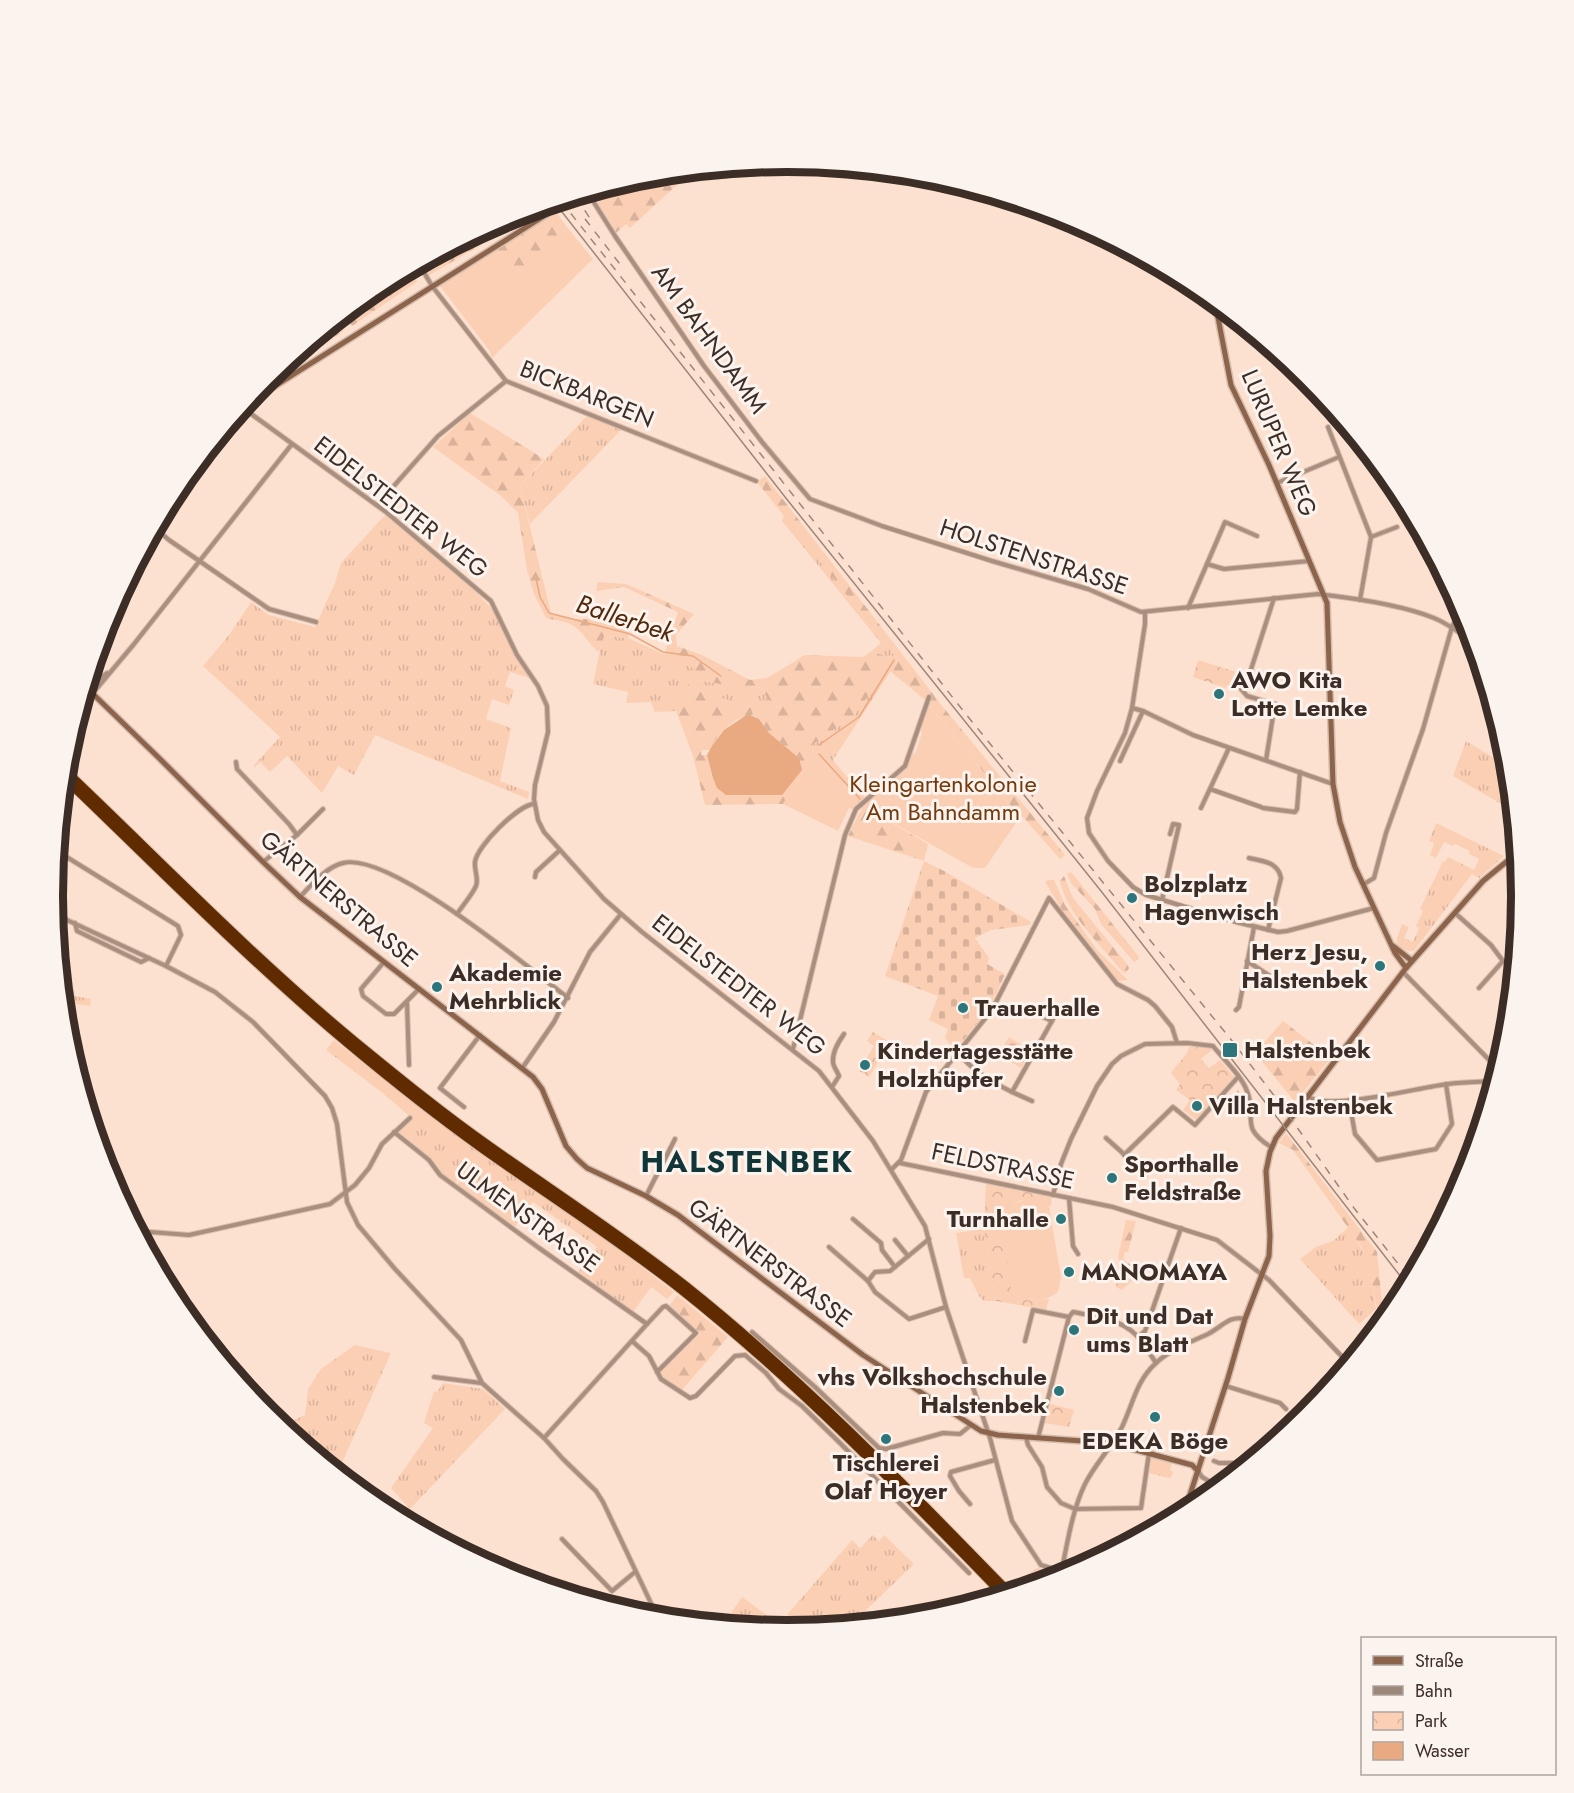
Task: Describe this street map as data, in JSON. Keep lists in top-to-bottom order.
{
  "streets": {
    "street": [
      "AM BAHNDAMM",
      "BICKBARGEN",
      "LURUPER WEG",
      "EIDELSTEDTER WEG",
      "HOLSTENSTRASSE",
      "GÄRTNERSTRASSE",
      "FELDSTRASSE",
      "ULMENSTRASSE"
    ]
  },
  "crossings": [
    ["AM BAHNDAMM", "HOLSTENSTRASSE"],
    ["LURUPER WEG", "HOLSTENSTRASSE"],
    ["EIDELSTEDTER WEG", "GÄRTNERSTRASSE"]
  ],
  "districts": ["HALSTENBEK"],
  "water": ["Ballerbek"],
  "parks": ["Kleingartenkolonie Am Bahndamm"],
  "places": {
    "other": [
      "AWO Kita Lotte Lemke",
      "Bolzplatz Hagenwisch",
      "Herz Jesu, Halstenbek",
      "Akademie Mehrblick",
      "Trauerhalle",
      "Kindertagesstätte Holzhüpfer",
      "Villa Halstenbek",
      "Sporthalle Feldstraße",
      "Turnhalle",
      "MANOMAYA",
      "Dit und Dat ums Blatt",
      "vhs Volkshochschule Halstenbek",
      "EDEKA Böge",
      "Tischlerei Olaf Hoyer"
    ],
    "transit": ["Halstenbek"]
  },
  "legend": [
    "Straße",
    "Bahn",
    "Park",
    "Wasser"
  ]
}
